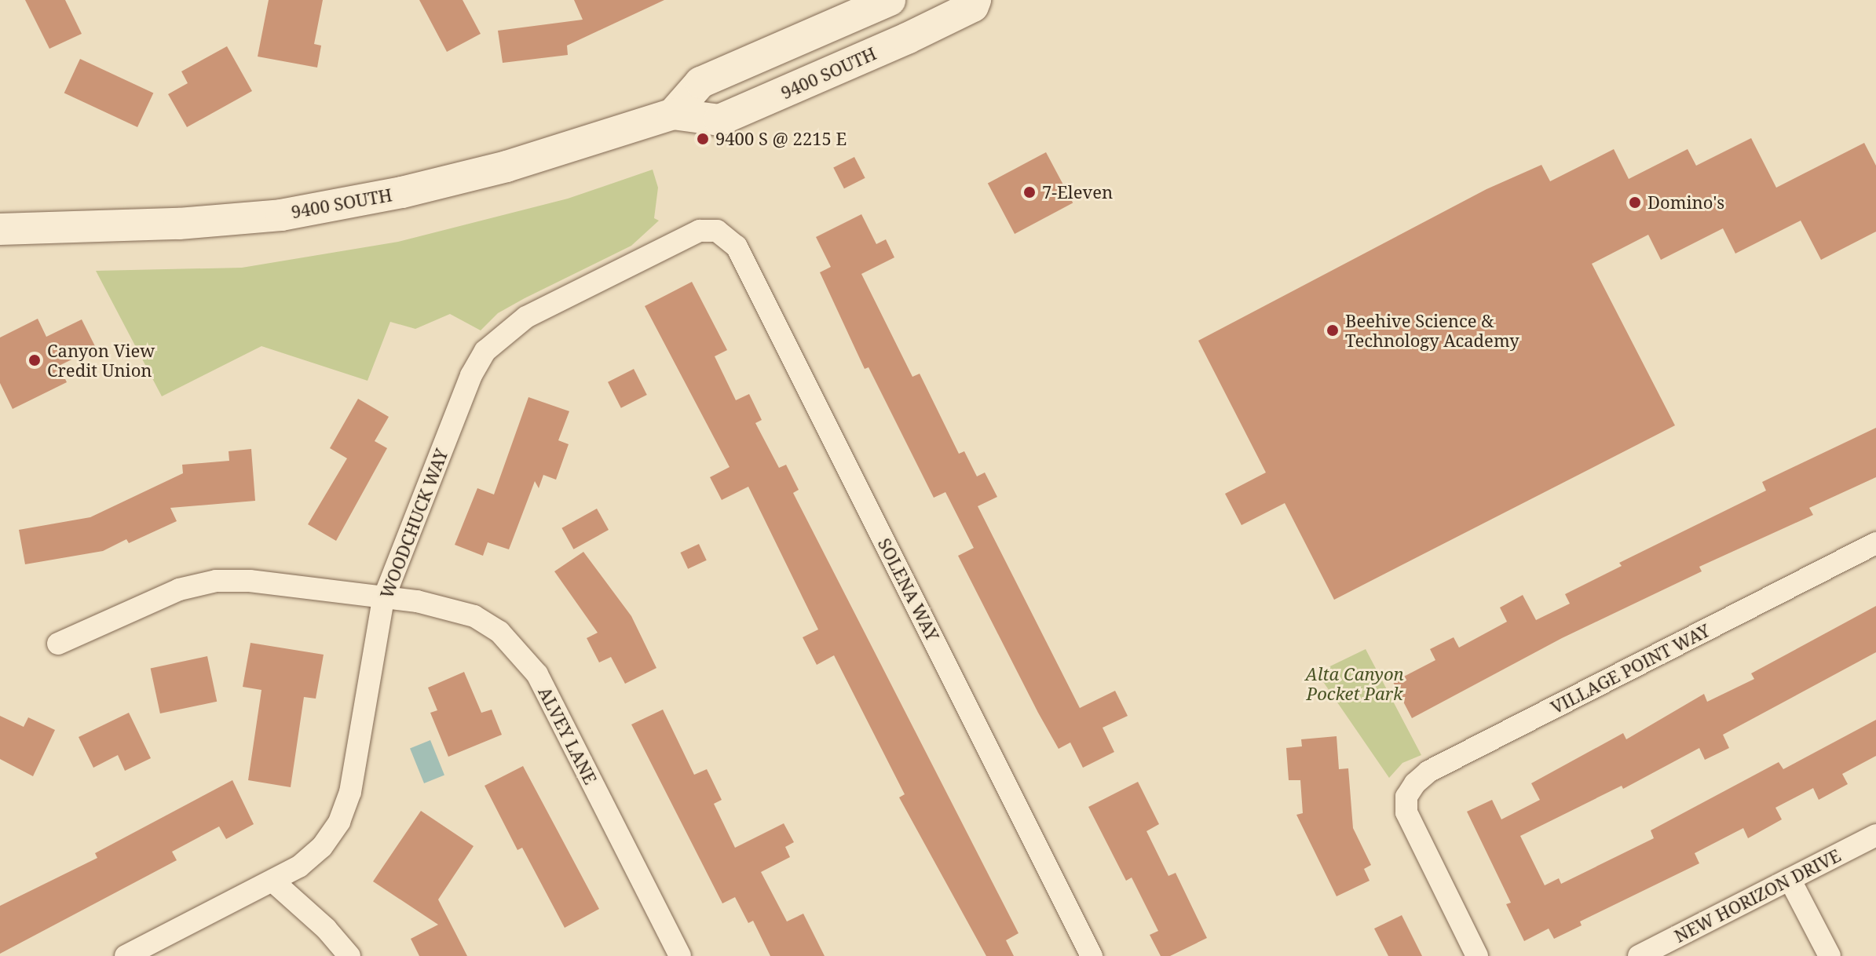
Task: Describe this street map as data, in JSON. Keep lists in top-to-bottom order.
{
  "streets": {
    "main road": ["9400 SOUTH"],
    "street": [
      "WOODCHUCK WAY",
      "SOLENA WAY",
      "VILLAGE POINT WAY",
      "ALVEY LANE",
      "NEW HORIZON DRIVE"
    ]
  },
  "crossings": [
    ["WOODCHUCK WAY", "SOLENA WAY"],
    ["WOODCHUCK WAY", "ALVEY LANE"]
  ],
  "parks": ["Alta Canyon Pocket Park"],
  "places": [
    "9400 S @ 2215 E",
    "7-Eleven",
    "Domino's",
    "Beehive Science & Technology Academy",
    "Canyon View Credit Union"
  ]
}
